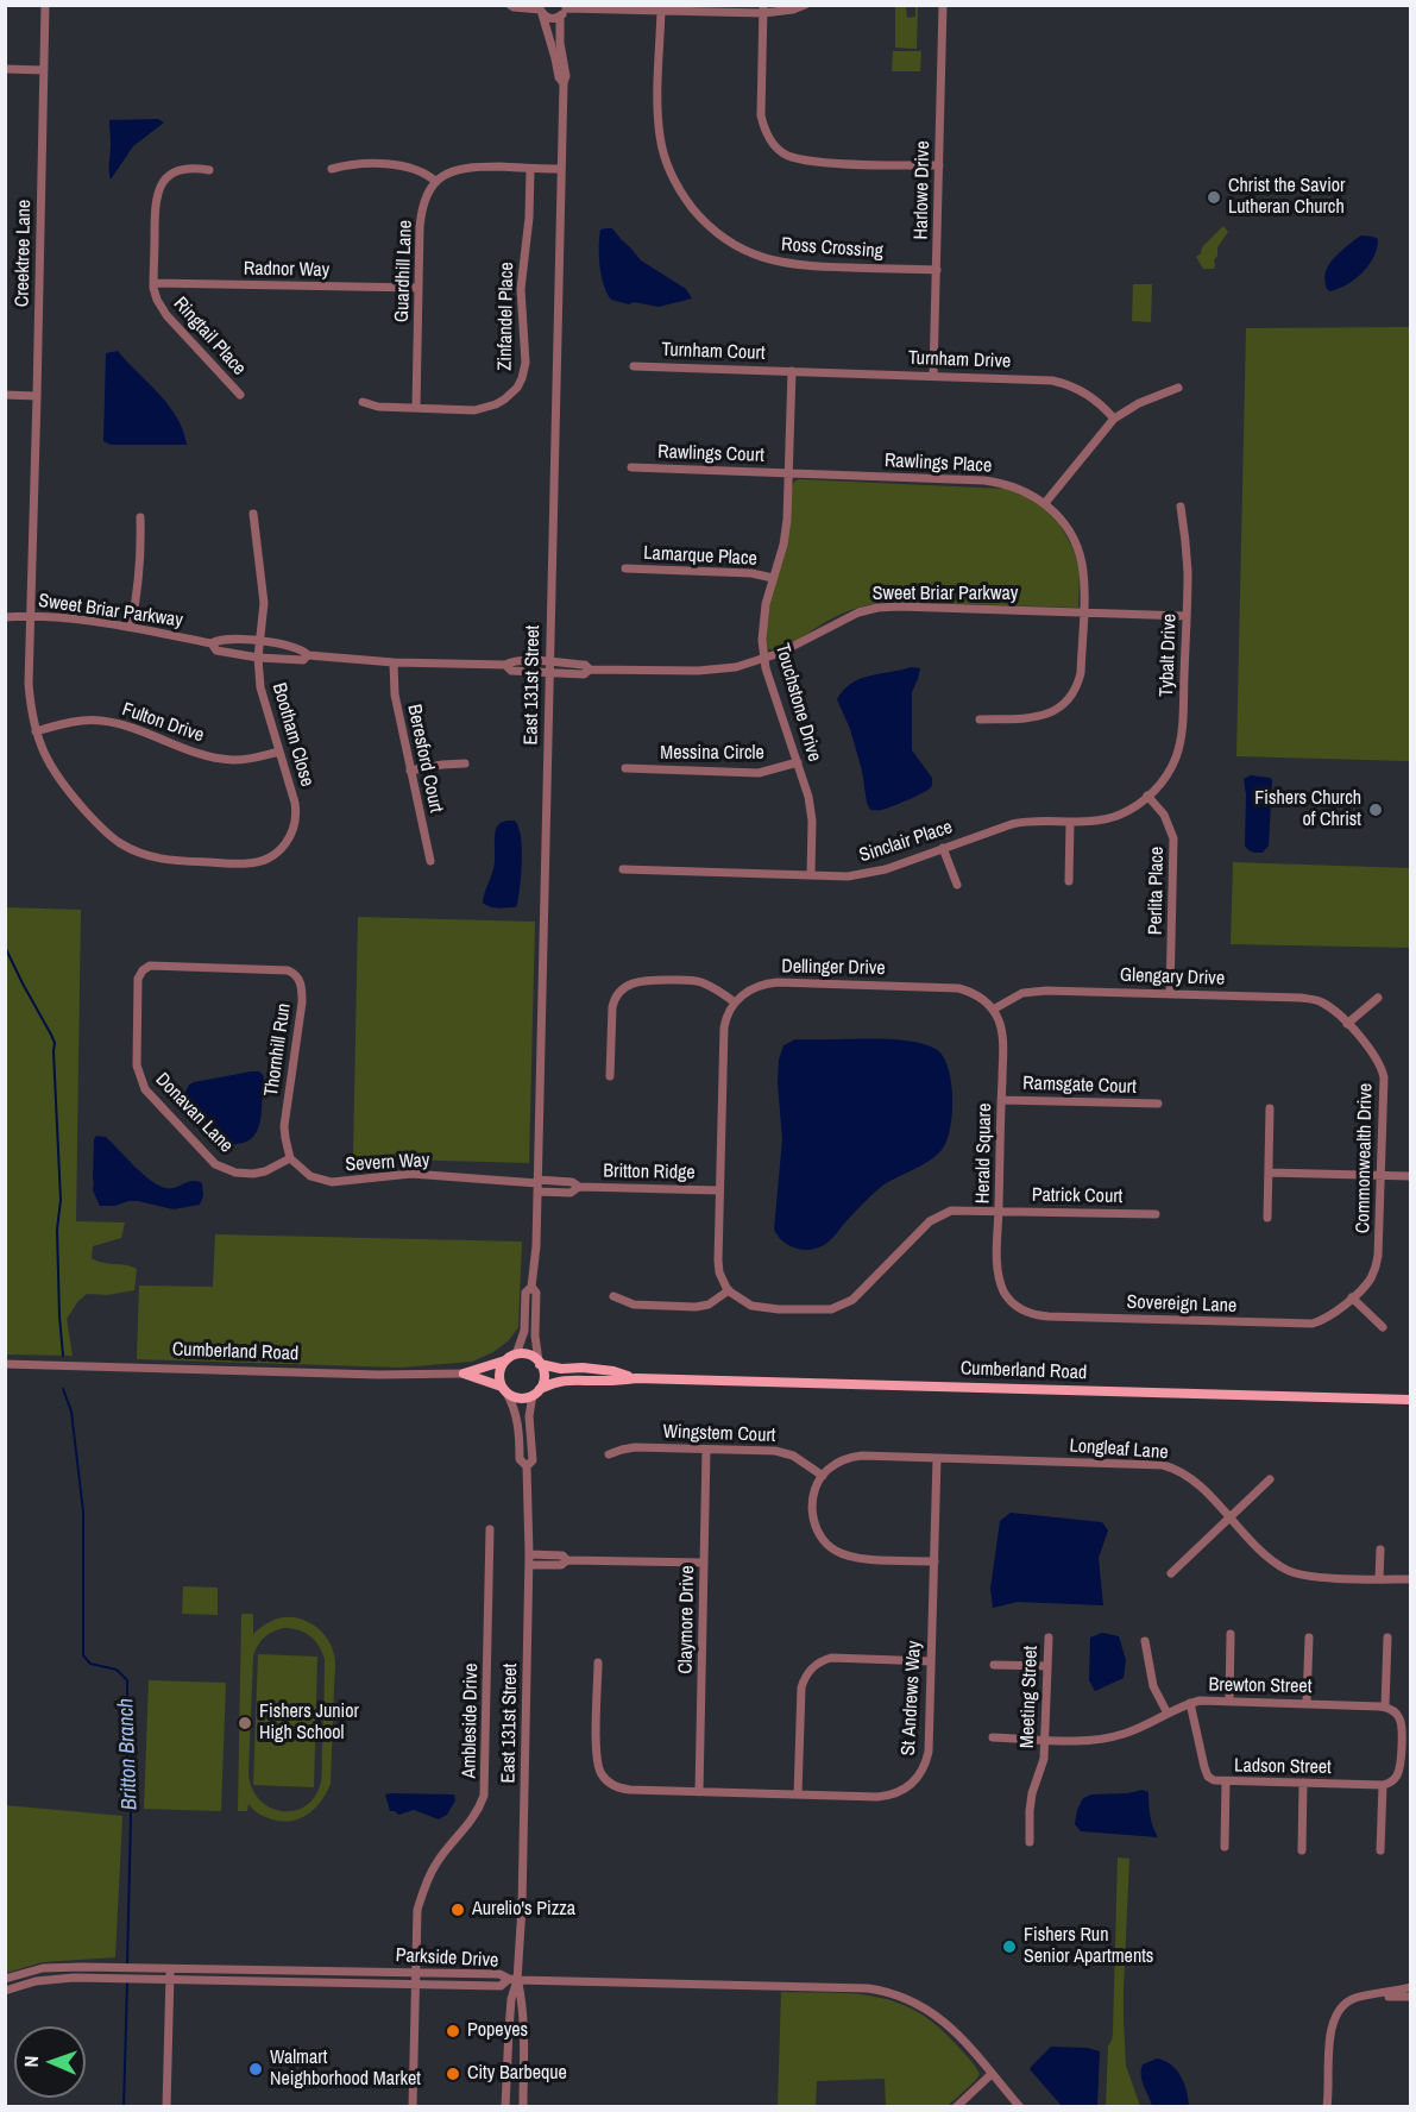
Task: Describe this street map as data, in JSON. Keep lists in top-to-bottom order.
{
  "streets": {
    "main road": ["Cumberland Road"],
    "street": [
      "Harlowe Drive",
      "Ross Crossing",
      "Creektree Lane",
      "Radnor Way",
      "Guardhill Lane",
      "Zinfandel Place",
      "Ringtail Place",
      "Turnham Court",
      "Turnham Drive",
      "Rawlings Court",
      "Rawlings Place",
      "Lamarque Place",
      "Sweet Briar Parkway",
      "Tybalt Drive",
      "East 131st Street",
      "Touchstone Drive",
      "Fulton Drive",
      "Bootham Close",
      "Messina Circle",
      "Beresford Court",
      "Sinclair Place",
      "Perlita Place",
      "Dellinger Drive",
      "Glengary Drive",
      "Thornhill Run",
      "Ramsgate Court",
      "Donavan Lane",
      "Herald Square",
      "Commonwealth Drive",
      "Severn Way",
      "Britton Ridge",
      "Patrick Court",
      "Sovereign Lane",
      "Wingstem Court",
      "Longleaf Lane",
      "Claymore Drive",
      "Brewton Street",
      "Meeting Street",
      "St Andrews Way",
      "Ambleside Drive",
      "Ladson Street",
      "Parkside Drive"
    ]
  },
  "crossings": [
    ["Harlowe Drive", "Ross Crossing"],
    ["Harlowe Drive", "Turnham Drive"],
    ["Creektree Lane", "Sweet Briar Parkway"],
    ["Creektree Lane", "Fulton Drive"],
    ["Creektree Lane", "Bootham Close"],
    ["Radnor Way", "Guardhill Lane"],
    ["Radnor Way", "Ringtail Place"],
    ["Guardhill Lane", "Zinfandel Place"],
    ["Turnham Court", "Turnham Drive"],
    ["Turnham Court", "Touchstone Drive"],
    ["Turnham Drive", "Touchstone Drive"],
    ["Rawlings Court", "Rawlings Place"],
    ["Rawlings Court", "Touchstone Drive"],
    ["Rawlings Place", "Sweet Briar Parkway"],
    ["Rawlings Place", "Touchstone Drive"],
    ["Lamarque Place", "Touchstone Drive"],
    ["Sweet Briar Parkway", "Tybalt Drive"],
    ["Sweet Briar Parkway", "East 131st Street"],
    ["Sweet Briar Parkway", "Touchstone Drive"],
    ["Sweet Briar Parkway", "Bootham Close"],
    ["Sweet Briar Parkway", "Beresford Court"],
    ["Tybalt Drive", "Sinclair Place"],
    ["Tybalt Drive", "Perlita Place"],
    ["East 131st Street", "Severn Way"],
    ["East 131st Street", "Britton Ridge"],
    ["East 131st Street", "Cumberland Road"],
    ["East 131st Street", "Parkside Drive"],
    ["Touchstone Drive", "Messina Circle"],
    ["Touchstone Drive", "Sinclair Place"],
    ["Fulton Drive", "Bootham Close"],
    ["Sinclair Place", "Perlita Place"],
    ["Perlita Place", "Glengary Drive"],
    ["Dellinger Drive", "Glengary Drive"],
    ["Dellinger Drive", "Herald Square"],
    ["Glengary Drive", "Herald Square"],
    ["Glengary Drive", "Commonwealth Drive"],
    ["Thornhill Run", "Donavan Lane"],
    ["Thornhill Run", "Severn Way"],
    ["Ramsgate Court", "Herald Square"],
    ["Donavan Lane", "Severn Way"],
    ["Herald Square", "Patrick Court"],
    ["Herald Square", "Sovereign Lane"],
    ["Commonwealth Drive", "Sovereign Lane"],
    ["Severn Way", "Britton Ridge"],
    ["Wingstem Court", "Longleaf Lane"],
    ["Wingstem Court", "Claymore Drive"],
    ["Wingstem Court", "St Andrews Way"],
    ["Longleaf Lane", "St Andrews Way"],
    ["Claymore Drive", "St Andrews Way"],
    ["Brewton Street", "Meeting Street"],
    ["Brewton Street", "Ladson Street"],
    ["Ambleside Drive", "Parkside Drive"]
  ],
  "water": ["Britton Branch"],
  "places": [
    "Christ the Savior Lutheran Church",
    "Fishers Church of Christ",
    "Fishers Junior High School",
    "Aurelio's Pizza",
    "Fishers Run Senior Apartments",
    "Popeyes",
    "Walmart Neighborhood Market",
    "City Barbeque"
  ],
  "north": "left"
}
